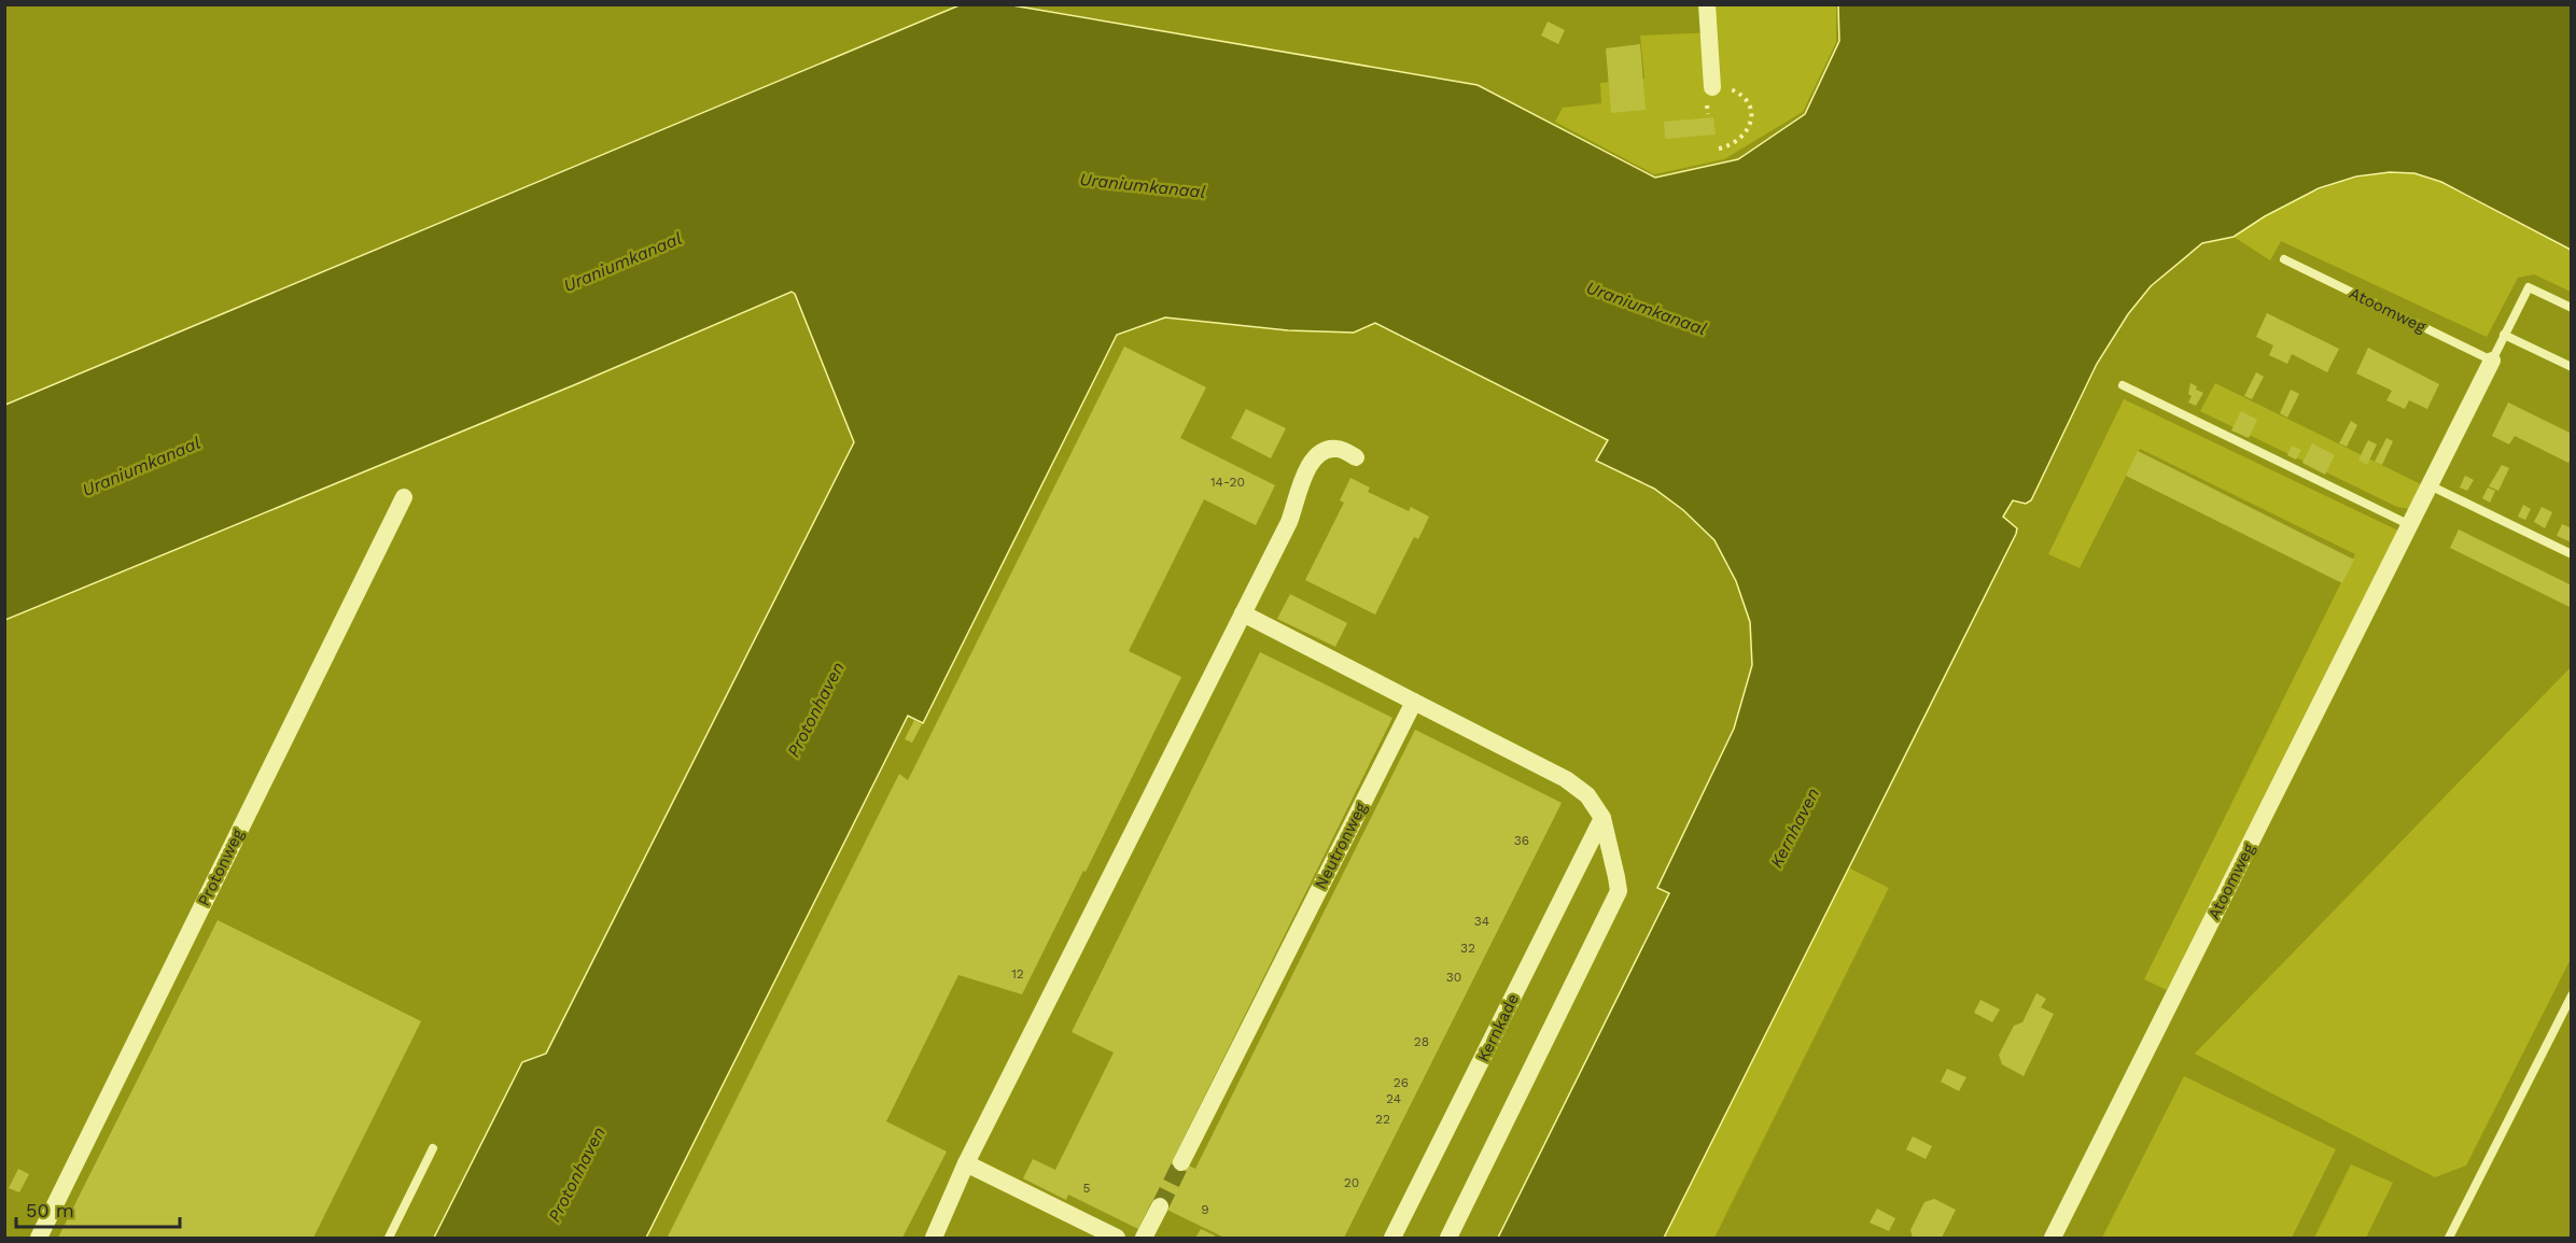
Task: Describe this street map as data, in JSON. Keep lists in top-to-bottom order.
{
  "streets": {
    "street": [
      "Atoomweg",
      "Neutronweg",
      "Protonweg",
      "Kernkade"
    ]
  },
  "water": ["Uraniumkanaal", "Protonhaven", "Kernhaven"],
  "house_numbers": [
    "14-20",
    "36",
    "34",
    "32",
    "12",
    "30",
    "28",
    "26",
    "24",
    "22",
    "20",
    "5",
    "9"
  ],
  "scale_bar": "50 m"
}
